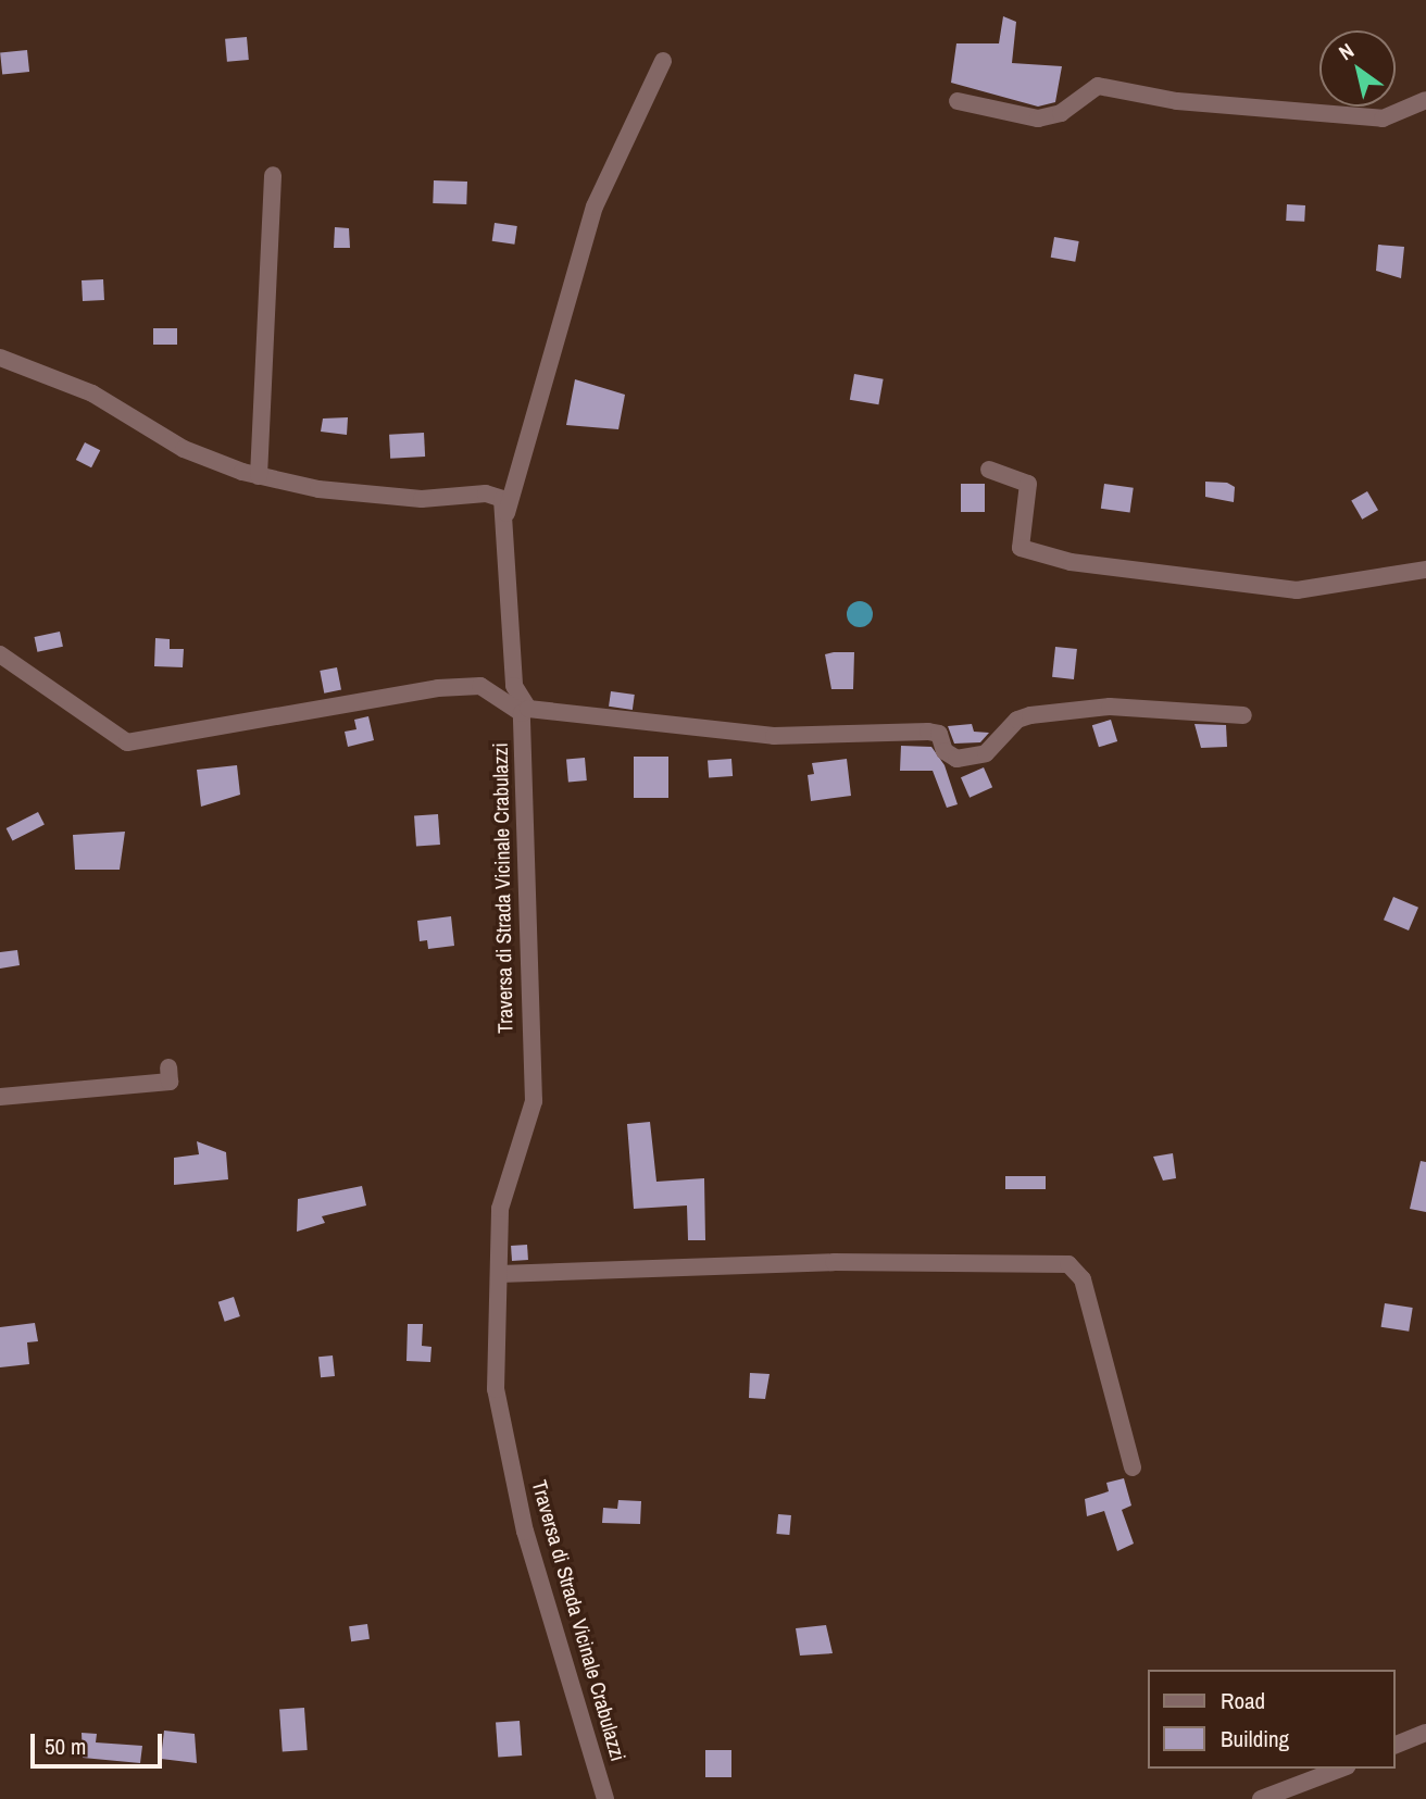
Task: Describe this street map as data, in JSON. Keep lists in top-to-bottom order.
{
  "streets": {
    "street": ["Traversa di Strada Vicinale Crabulazzi"]
  },
  "legend": ["Road", "Building"],
  "scale_bar": "50 m",
  "north": "top left"
}
